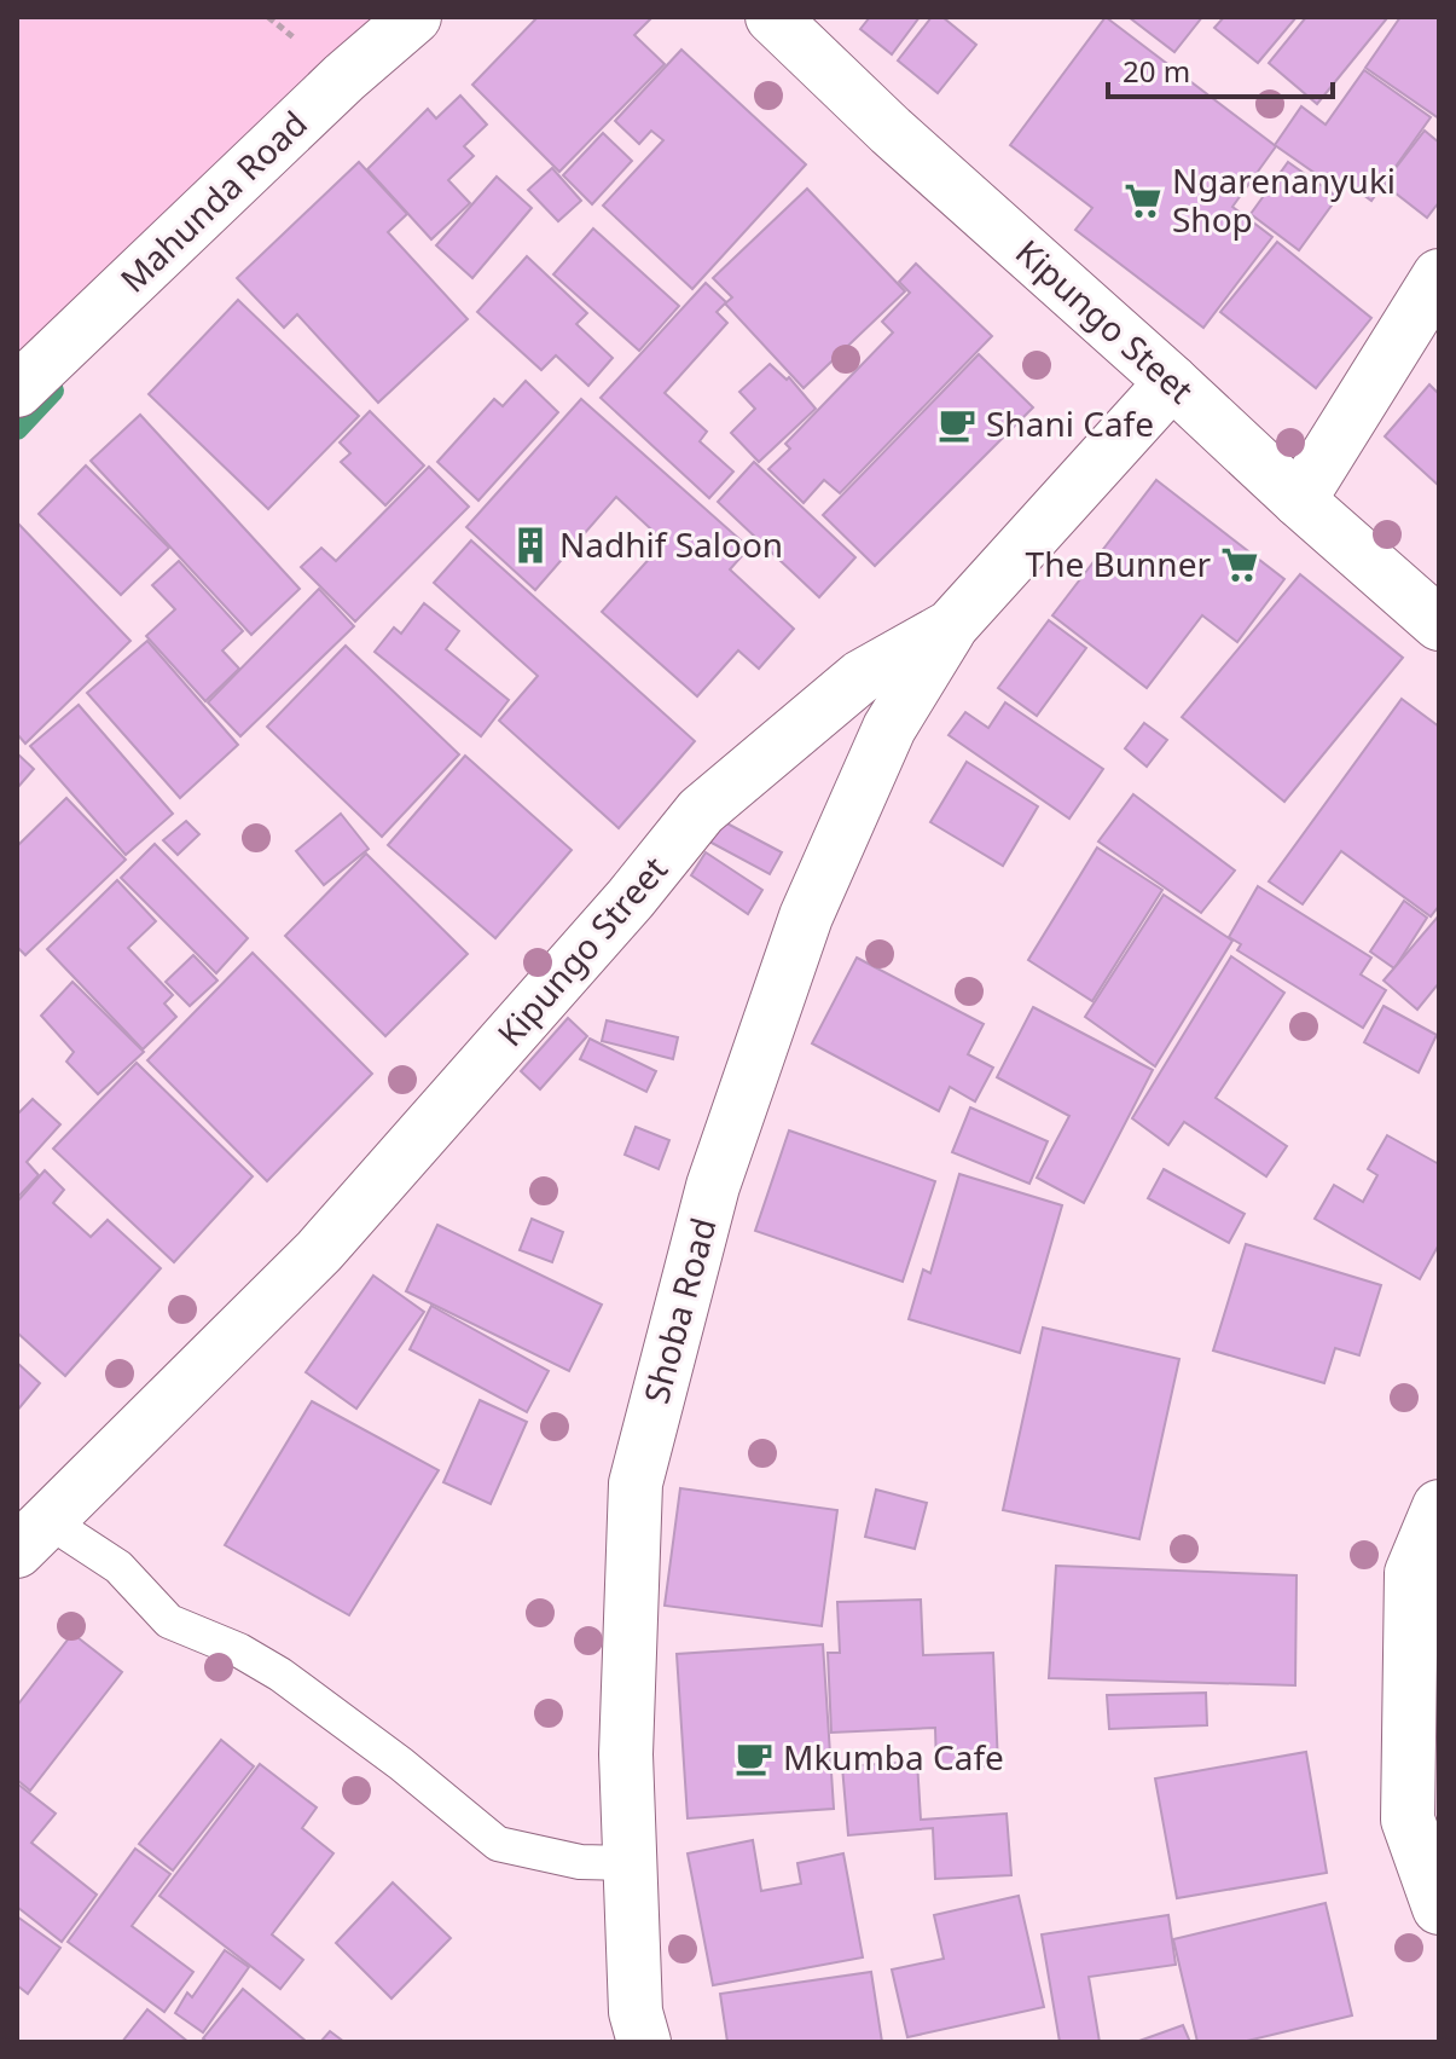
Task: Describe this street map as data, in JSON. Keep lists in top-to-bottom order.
{
  "streets": {
    "street": [
      "Mahunda Road",
      "Kipungo Steet",
      "Kipungo Street",
      "Shoba Road"
    ]
  },
  "crossings": [
    ["Kipungo Steet", "Kipungo Street"],
    ["Kipungo Street", "Shoba Road"]
  ],
  "places": {
    "supermarket": ["Ngarenanyuki Shop", "The Bunner"],
    "cafe": ["Shani Cafe", "Mkumba Cafe"],
    "building": ["Nadhif Saloon"]
  },
  "scale_bar": "20 m"
}
